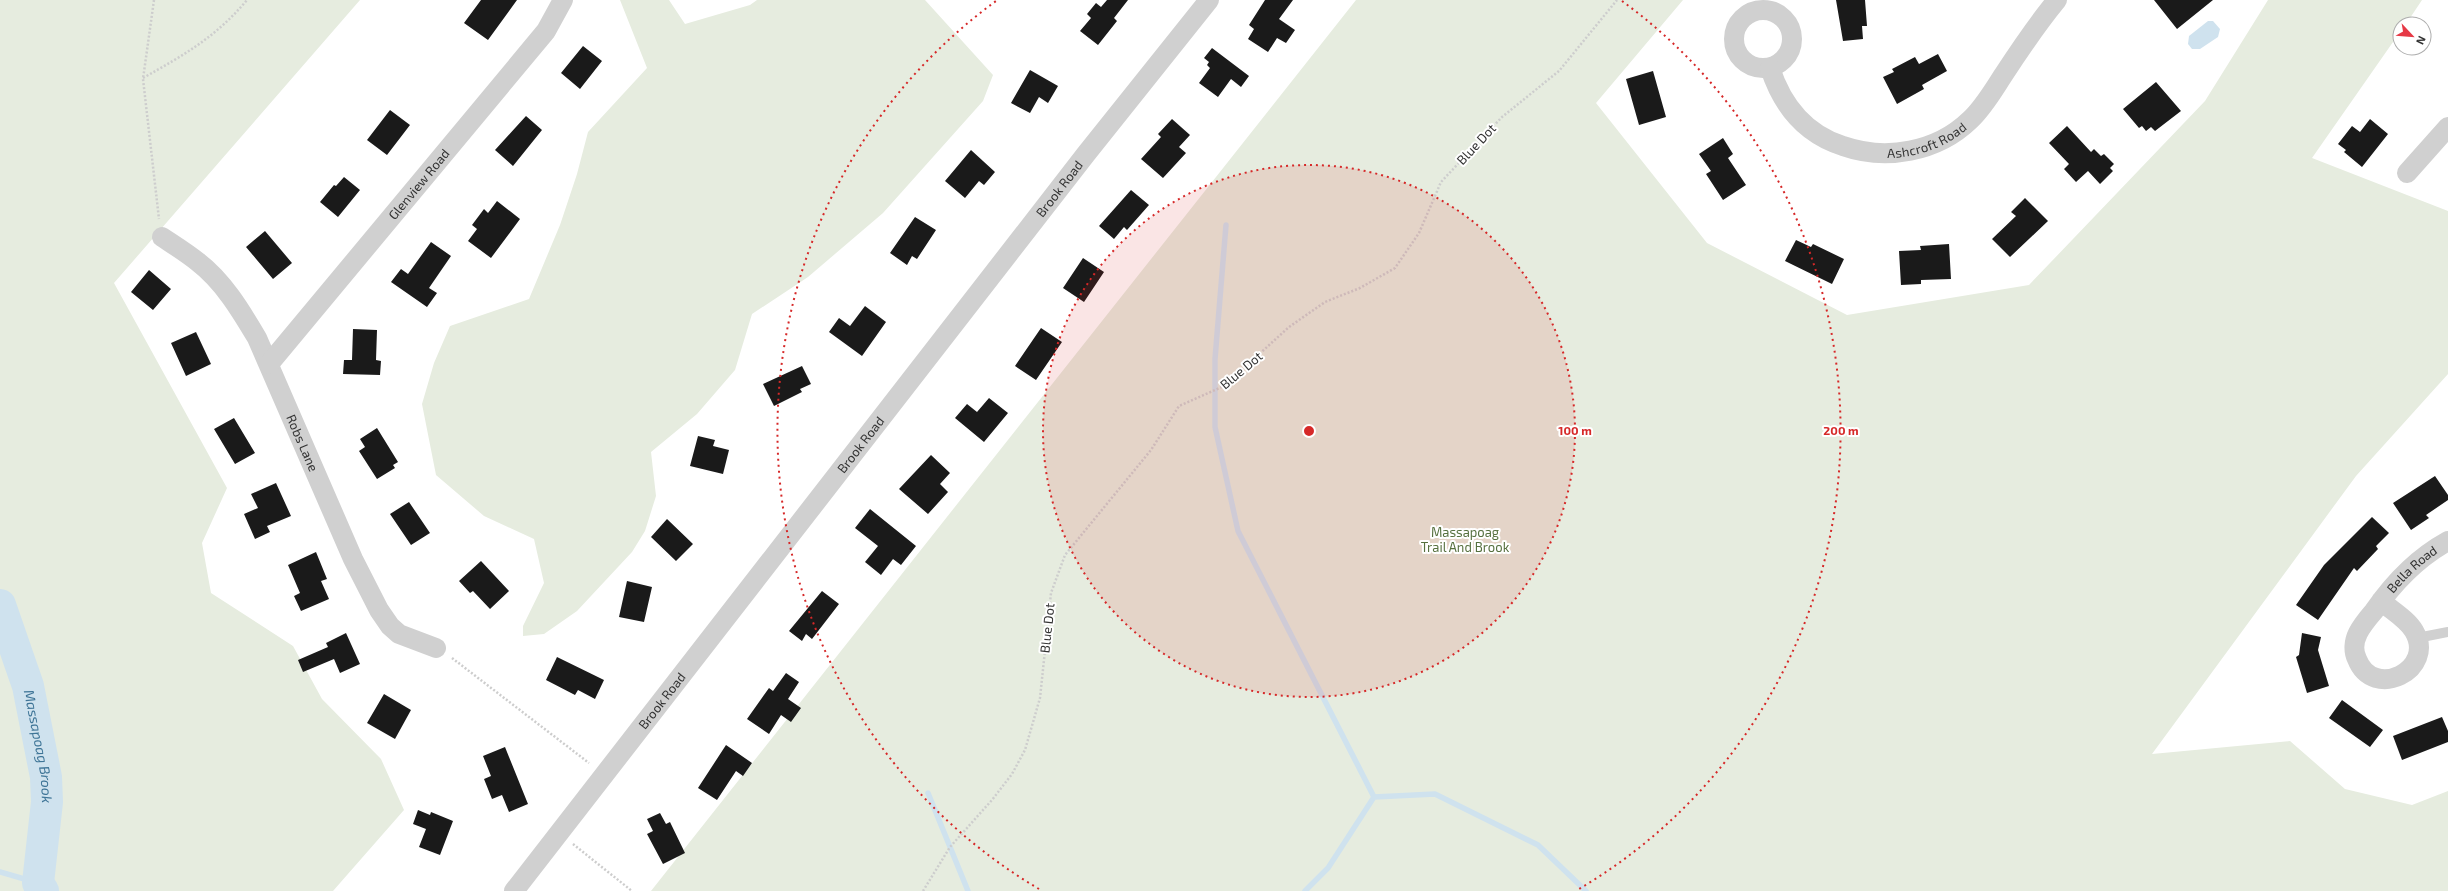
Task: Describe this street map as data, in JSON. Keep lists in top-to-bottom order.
{
  "streets": {
    "street": [
      "Ashcroft Road",
      "Glenview Road",
      "Brook Road",
      "Robs Lane",
      "Bella Road"
    ],
    "path": ["Blue Dot"]
  },
  "crossings": [
    ["Glenview Road", "Robs Lane"]
  ],
  "water": ["Massapoag Brook"],
  "parks": ["Massapoag Trail And Brook"],
  "north": "bottom right",
  "rings": ["100 m", "200 m"]
}
